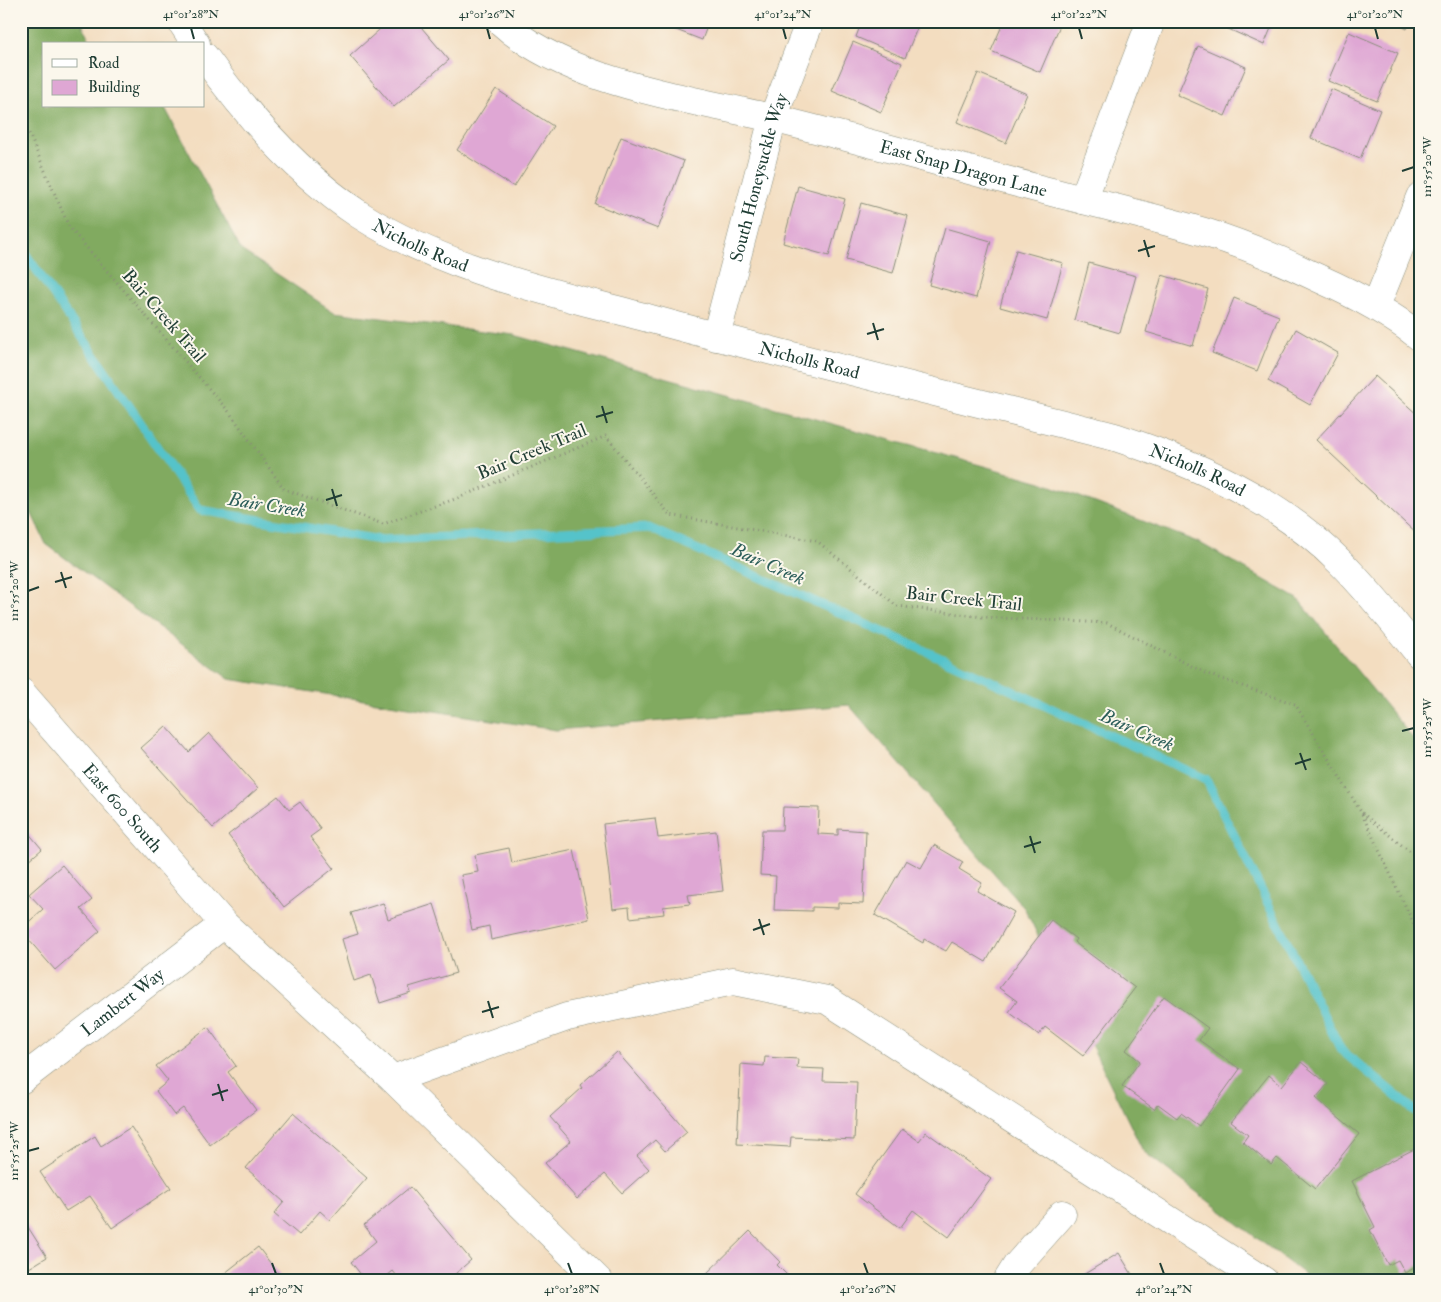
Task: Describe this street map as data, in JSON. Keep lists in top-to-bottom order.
{
  "streets": {
    "street": [
      "East Snap Dragon Lane",
      "South Honeysuckle Way",
      "Nicholls Road",
      "East 600 South",
      "Lambert Way"
    ],
    "path": ["Bair Creek Trail"]
  },
  "crossings": [
    ["East Snap Dragon Lane", "South Honeysuckle Way"],
    ["South Honeysuckle Way", "Nicholls Road"],
    ["East 600 South", "Lambert Way"]
  ],
  "water": ["Bair Creek"],
  "legend": ["Road", "Building"],
  "coordinates": [
    "41°01'28\"N",
    "41°01'26\"N",
    "41°01'24\"N",
    "41°01'22\"N",
    "41°01'20\"N",
    "111°55'20\"W",
    "111°55'25\"W",
    "41°01'30\"N"
  ]
}
